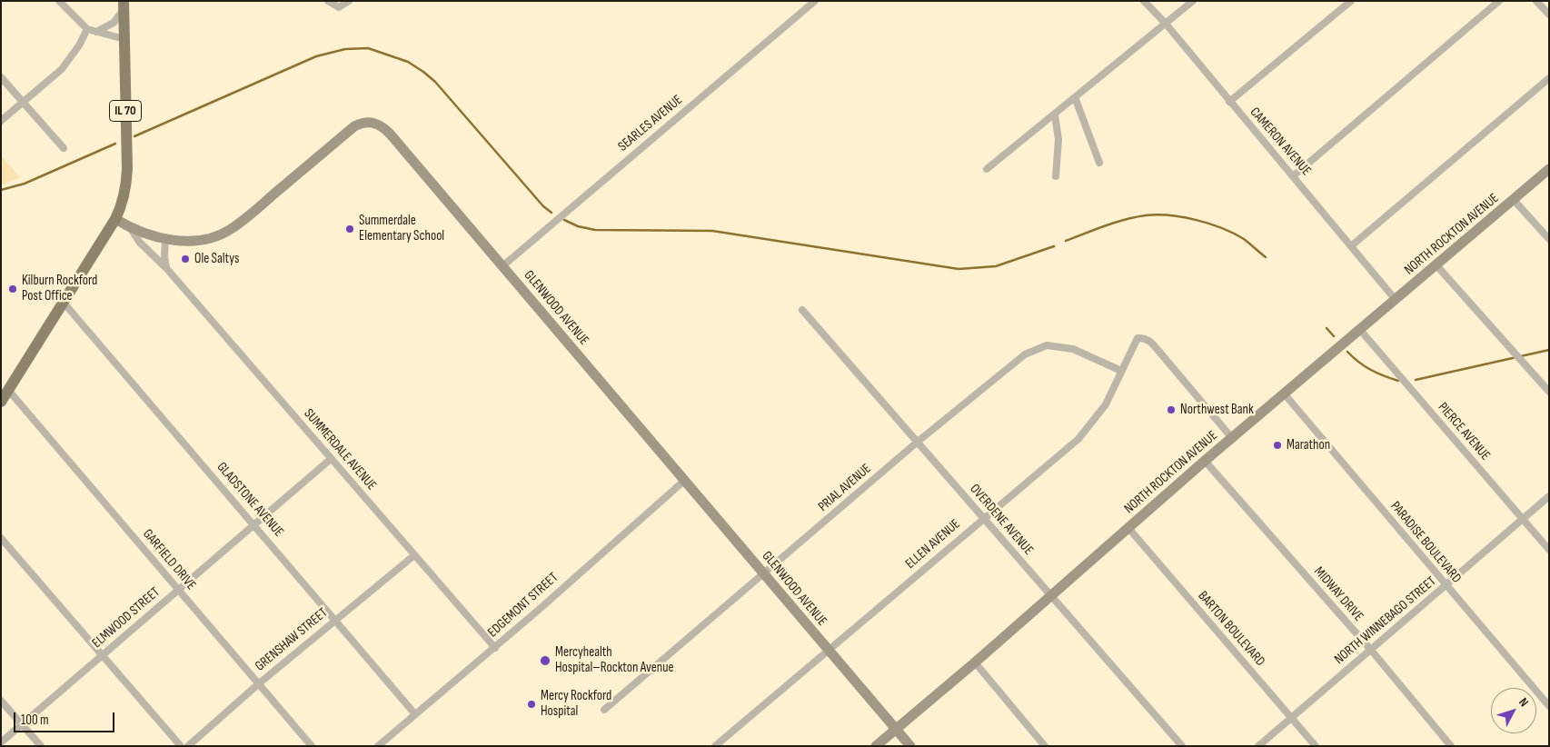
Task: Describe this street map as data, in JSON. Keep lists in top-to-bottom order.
{
  "streets": {
    "main road": ["IL 70"],
    "street": [
      "SEARLES AVENUE",
      "CAMERON AVENUE",
      "NORTH ROCKTON AVENUE",
      "GLENWOOD AVENUE",
      "PIERCE AVENUE",
      "SUMMERDALE AVENUE",
      "PRIAL AVENUE",
      "GLADSTONE AVENUE",
      "OVERDENE AVENUE",
      "PARADISE BOULEVARD",
      "ELLEN AVENUE",
      "GARFIELD DRIVE",
      "MIDWAY DRIVE",
      "EDGEMONT STREET",
      "ELMWOOD STREET",
      "NORTH WINNEBAGO STREET",
      "BARTON BOULEVARD",
      "GRENSHAW STREET"
    ]
  },
  "crossings": [
    ["IL 70", "GLENWOOD AVENUE"],
    ["IL 70", "GLADSTONE AVENUE"],
    ["IL 70", "GARFIELD DRIVE"],
    ["SEARLES AVENUE", "GLENWOOD AVENUE"],
    ["CAMERON AVENUE", "NORTH ROCKTON AVENUE"],
    ["NORTH ROCKTON AVENUE", "GLENWOOD AVENUE"],
    ["NORTH ROCKTON AVENUE", "PIERCE AVENUE"],
    ["NORTH ROCKTON AVENUE", "OVERDENE AVENUE"],
    ["NORTH ROCKTON AVENUE", "PARADISE BOULEVARD"],
    ["NORTH ROCKTON AVENUE", "ELLEN AVENUE"],
    ["NORTH ROCKTON AVENUE", "MIDWAY DRIVE"],
    ["NORTH ROCKTON AVENUE", "BARTON BOULEVARD"],
    ["GLENWOOD AVENUE", "SUMMERDALE AVENUE"],
    ["GLENWOOD AVENUE", "PRIAL AVENUE"],
    ["GLENWOOD AVENUE", "ELLEN AVENUE"],
    ["GLENWOOD AVENUE", "EDGEMONT STREET"],
    ["PIERCE AVENUE", "NORTH WINNEBAGO STREET"],
    ["SUMMERDALE AVENUE", "EDGEMONT STREET"],
    ["SUMMERDALE AVENUE", "ELMWOOD STREET"],
    ["SUMMERDALE AVENUE", "GRENSHAW STREET"],
    ["PRIAL AVENUE", "OVERDENE AVENUE"],
    ["PRIAL AVENUE", "ELLEN AVENUE"],
    ["GLADSTONE AVENUE", "EDGEMONT STREET"],
    ["GLADSTONE AVENUE", "ELMWOOD STREET"],
    ["GLADSTONE AVENUE", "GRENSHAW STREET"],
    ["OVERDENE AVENUE", "ELLEN AVENUE"],
    ["PARADISE BOULEVARD", "NORTH WINNEBAGO STREET"],
    ["GARFIELD DRIVE", "ELMWOOD STREET"],
    ["GARFIELD DRIVE", "GRENSHAW STREET"],
    ["MIDWAY DRIVE", "NORTH WINNEBAGO STREET"],
    ["NORTH WINNEBAGO STREET", "BARTON BOULEVARD"]
  ],
  "places": [
    "Summerdale Elementary School",
    "Ole Saltys",
    "Kilburn Rockford Post Office",
    "Northwest Bank",
    "Marathon",
    "Mercyhealth Hospital–Rockton Avenue",
    "Mercy Rockford Hospital"
  ],
  "scale_bar": "100 m",
  "north": "top right"
}
